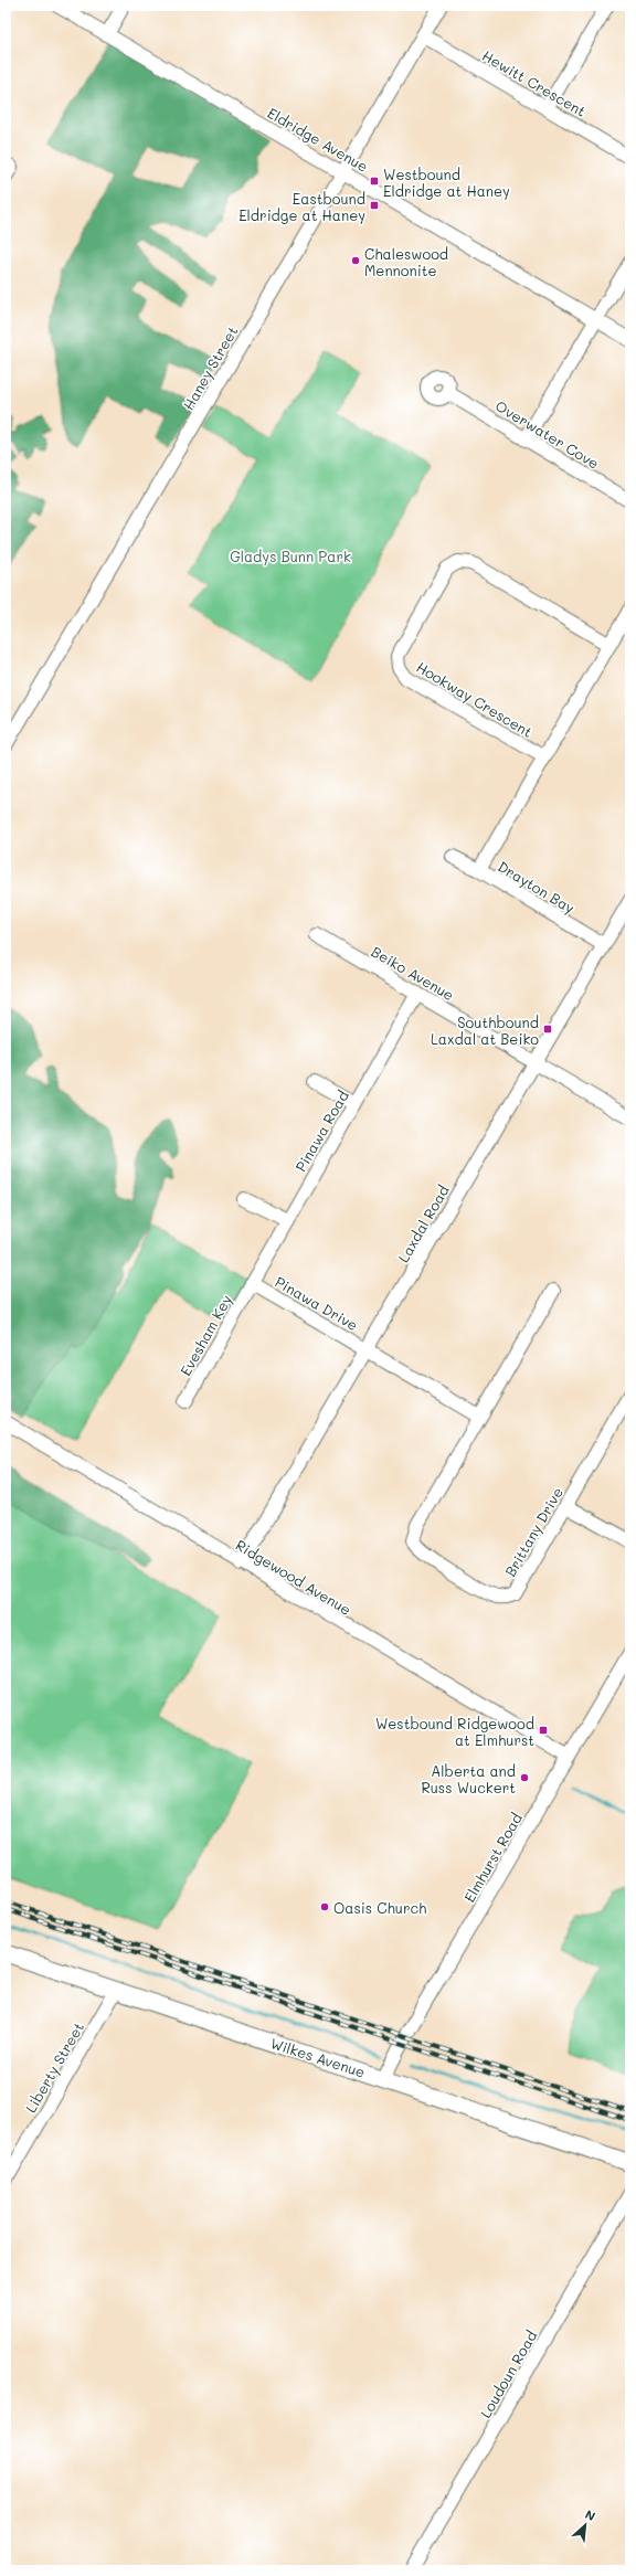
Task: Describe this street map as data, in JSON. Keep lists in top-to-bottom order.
{
  "streets": {
    "main road": ["Wilkes Avenue"],
    "street": [
      "Hewitt Crescent",
      "Eldridge Avenue",
      "Haney Street",
      "Overwater Cove",
      "Hookway Crescent",
      "Drayton Bay",
      "Beiko Avenue",
      "Pinawa Road",
      "Laxdal Road",
      "Pinawa Drive",
      "Evesham Key",
      "Brittany Drive",
      "Ridgewood Avenue",
      "Elmhurst Road",
      "Liberty Street",
      "Loudoun Road"
    ]
  },
  "crossings": [
    ["Hewitt Crescent", "Haney Street"],
    ["Eldridge Avenue", "Haney Street"],
    ["Drayton Bay", "Laxdal Road"],
    ["Beiko Avenue", "Pinawa Road"],
    ["Beiko Avenue", "Laxdal Road"],
    ["Pinawa Road", "Pinawa Drive"],
    ["Pinawa Road", "Evesham Key"],
    ["Laxdal Road", "Pinawa Drive"],
    ["Laxdal Road", "Ridgewood Avenue"],
    ["Pinawa Drive", "Evesham Key"],
    ["Ridgewood Avenue", "Elmhurst Road"],
    ["Elmhurst Road", "Wilkes Avenue"],
    ["Wilkes Avenue", "Liberty Street"]
  ],
  "parks": ["Gladys Bunn Park"],
  "places": {
    "transit": [
      "Westbound Eldridge at Haney",
      "Eastbound Eldridge at Haney",
      "Southbound Laxdal at Beiko",
      "Westbound Ridgewood at Elmhurst"
    ],
    "other": ["Chaleswood Mennonite", "Alberta and Russ Wuckert", "Oasis Church"]
  },
  "north": "top right"
}
